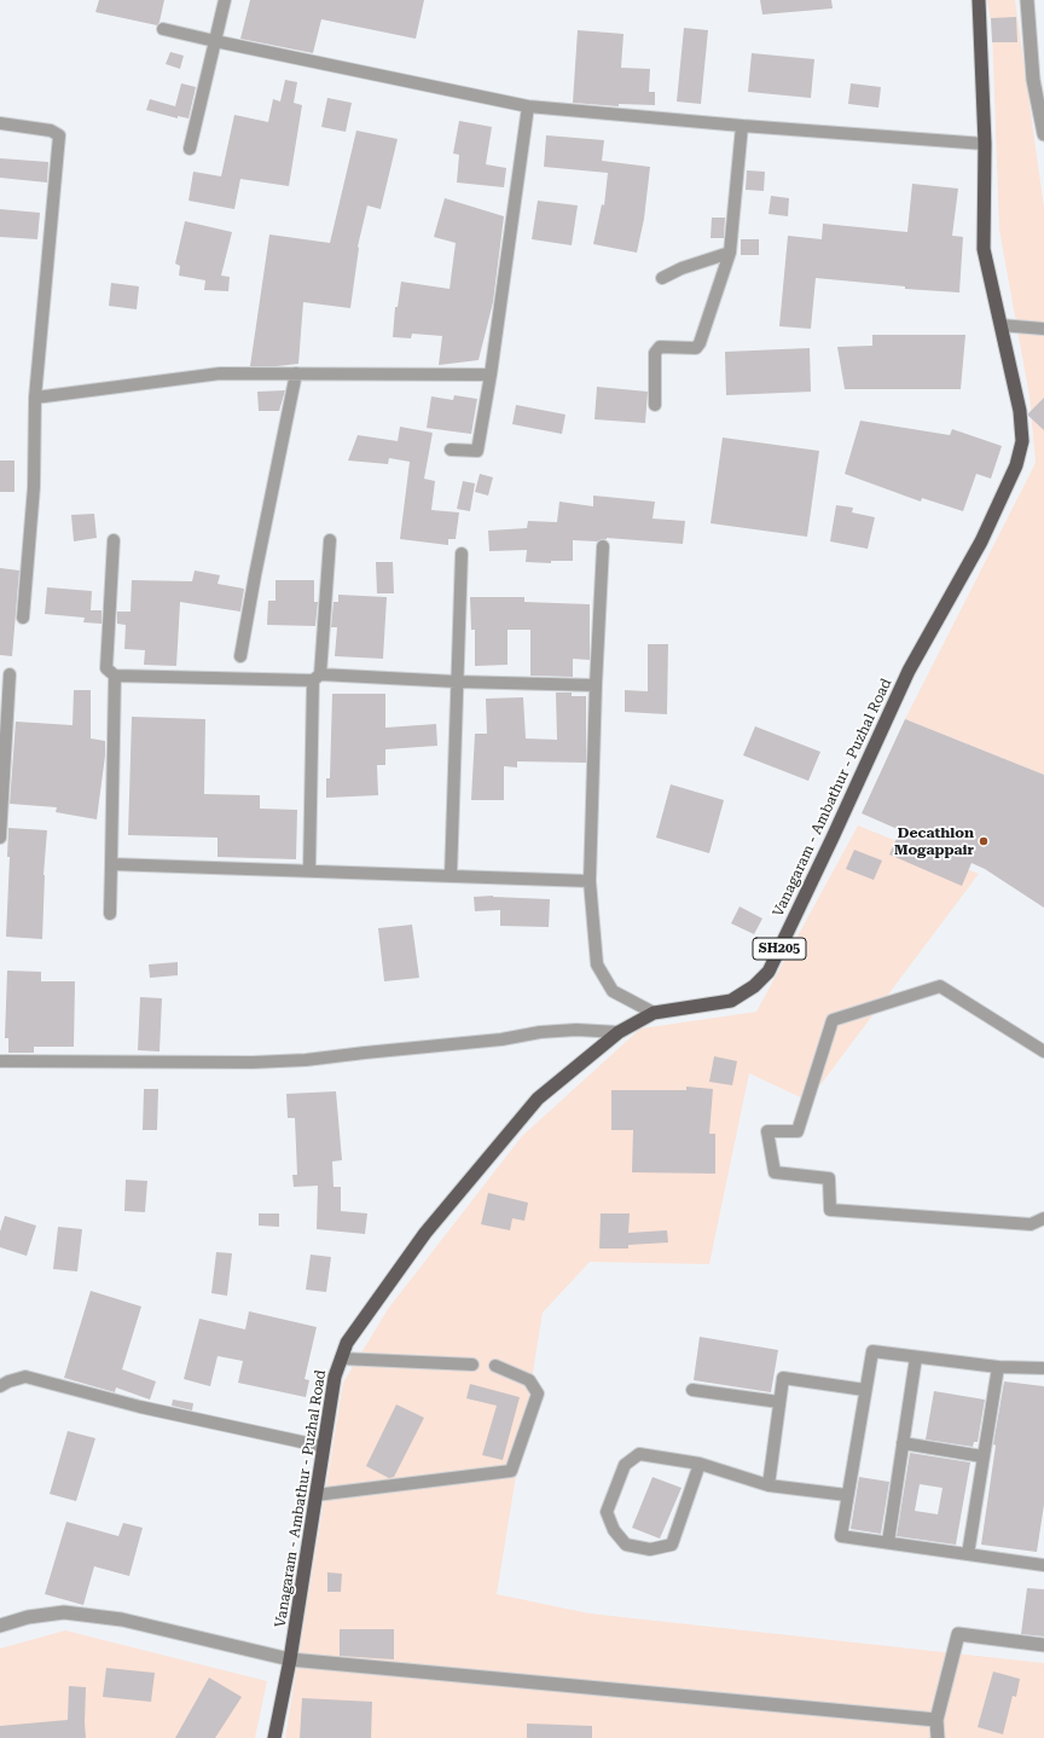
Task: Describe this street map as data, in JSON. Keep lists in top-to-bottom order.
{
  "streets": {
    "main road": ["Vanagaram - Ambathur - Puzhal Road", "SH205"]
  },
  "places": ["Decathlon Mogappair"]
}
